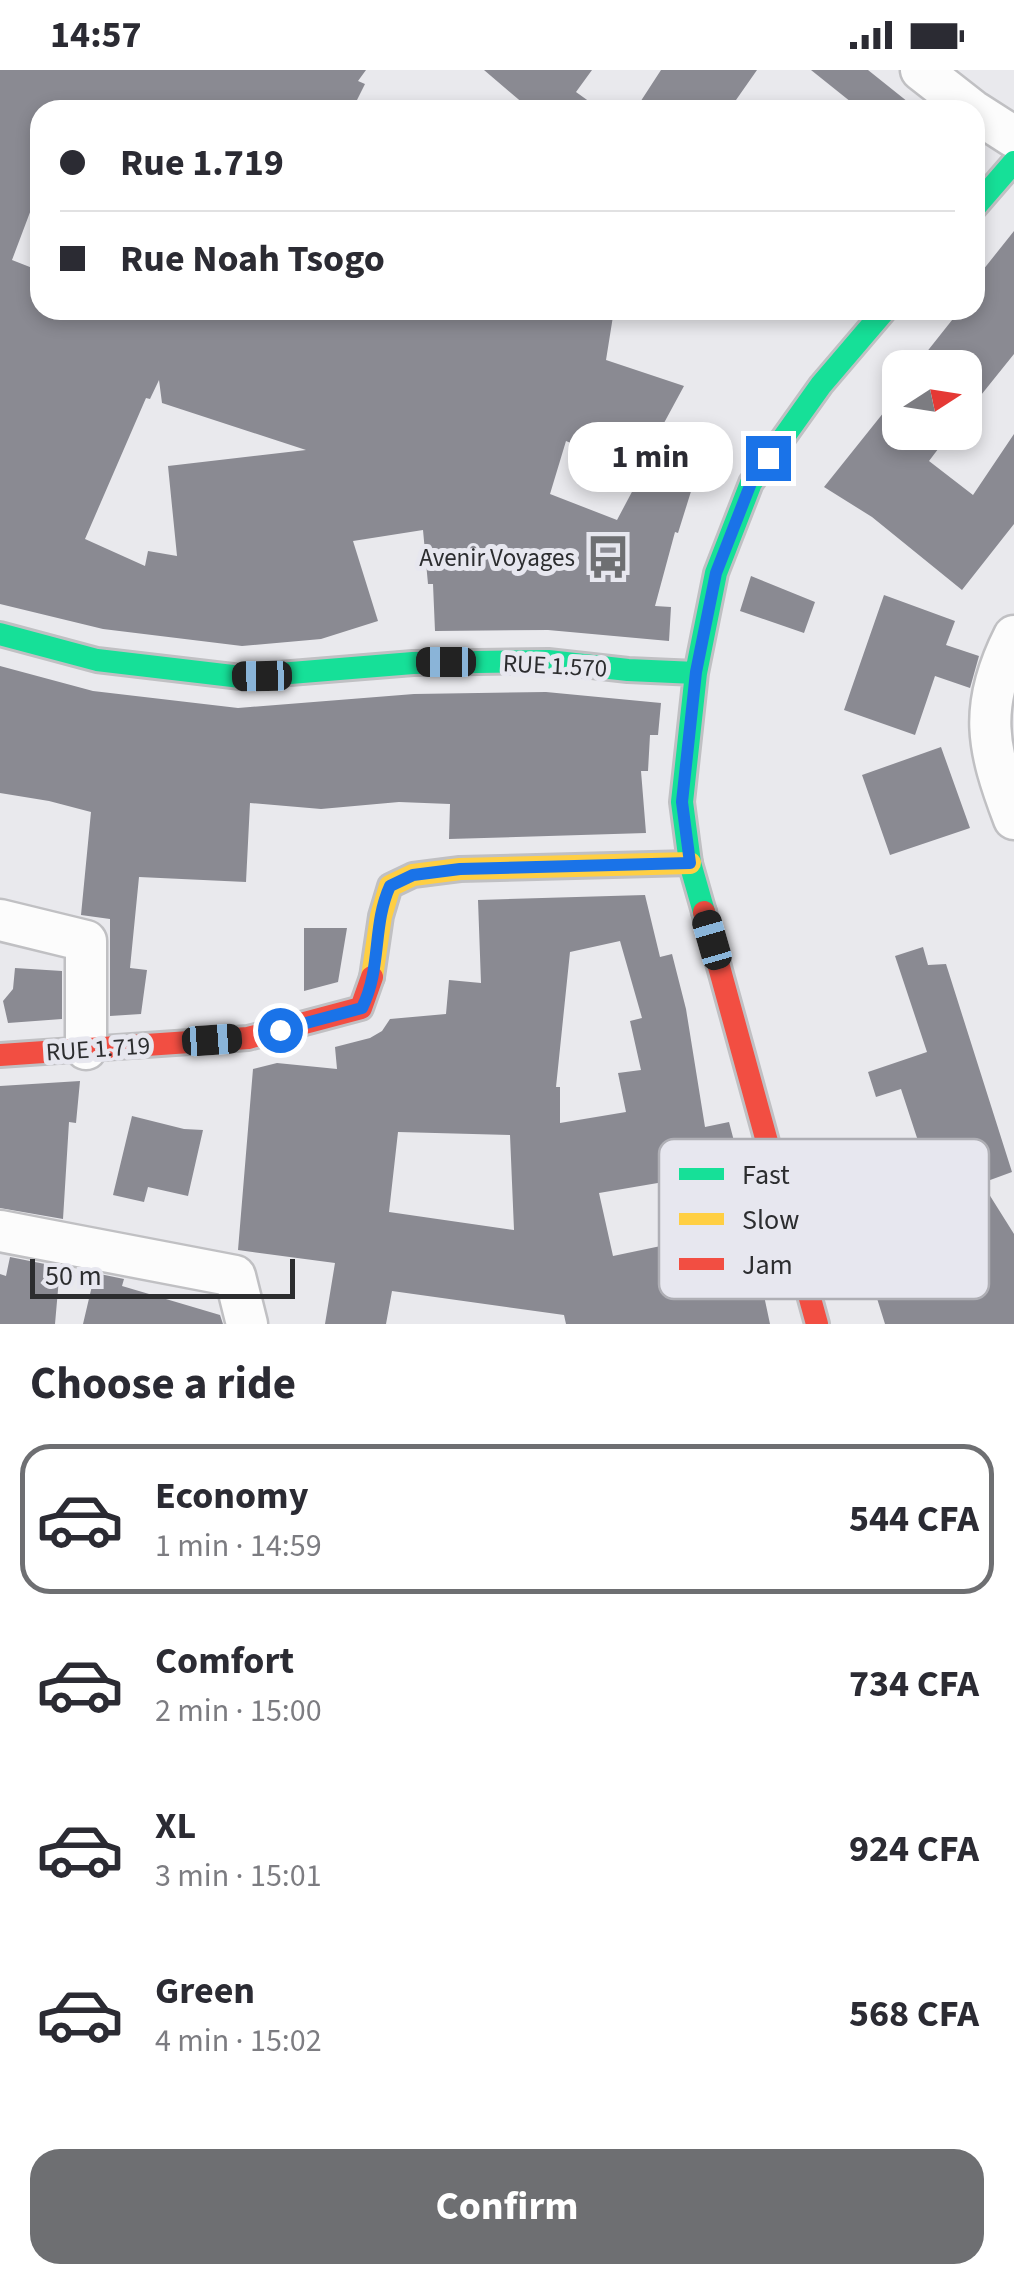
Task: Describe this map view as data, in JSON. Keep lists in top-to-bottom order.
{
  "streets": {
    "street": ["RUE 1.570", "RUE 1.719"]
  },
  "places": {
    "bus stop": ["Avenir Voyages"]
  },
  "legend": ["Fast", "Slow", "Jam"],
  "scale_bar": "50 m",
  "north": "right",
  "page": {
    "status": "14:57",
    "banner": ["Rue 1.719", "Rue Noah Tsogo"],
    "bubble": "1 min",
    "scale": "50 m",
    "heading": "Choose a ride",
    "list": [
      {
        "name": "Economy",
        "note": "1 min · 14:59",
        "value": "544 CFA"
      },
      {
        "name": "Comfort",
        "note": "2 min · 15:00",
        "value": "734 CFA"
      },
      {
        "name": "XL",
        "note": "3 min · 15:01",
        "value": "924 CFA"
      },
      {
        "name": "Green",
        "note": "4 min · 15:02",
        "value": "568 CFA"
      }
    ],
    "buttons": "Confirm"
  }
}
